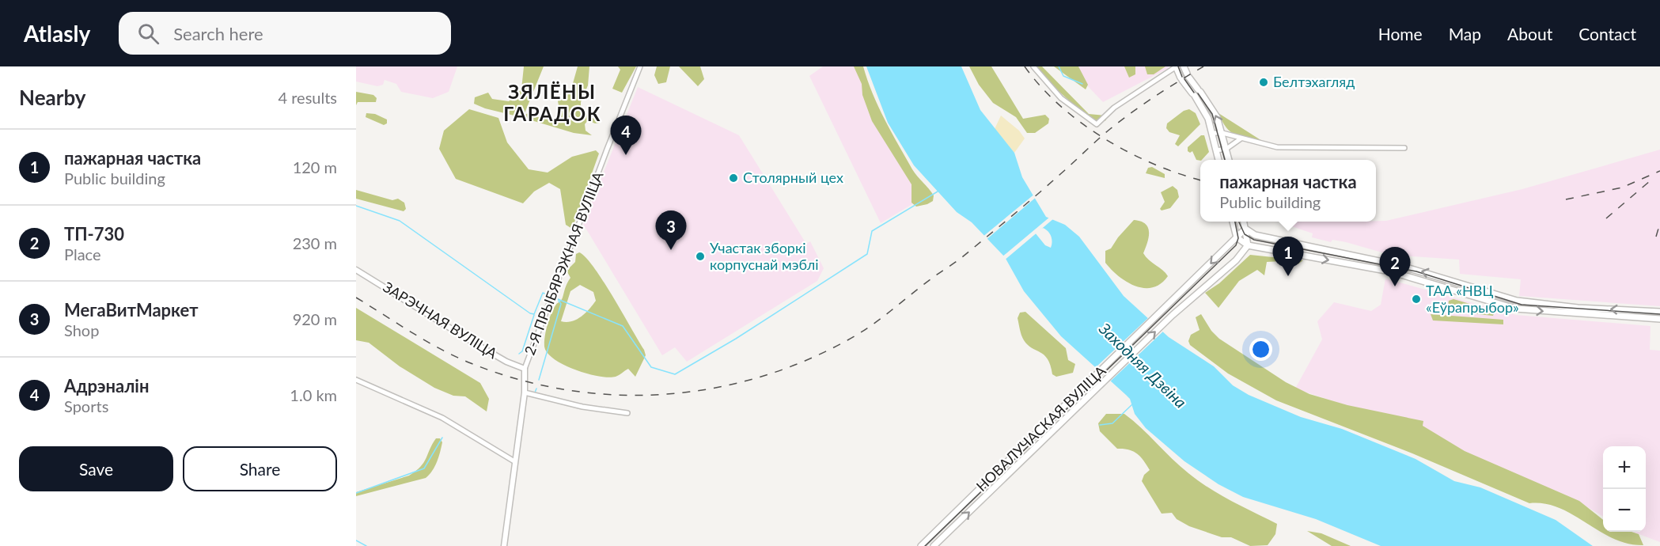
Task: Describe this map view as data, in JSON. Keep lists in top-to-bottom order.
{
  "streets": {
    "main road": ["НОВАЛУЧАСКАЯ ВУЛІЦА"],
    "street": ["2-Я ПРЫБЯРЭЖНАЯ ВУЛІЦА", "ЗАРЭЧНАЯ ВУЛІЦА"]
  },
  "crossings": [
    ["2-Я ПРЫБЯРЭЖНАЯ ВУЛІЦА", "ЗАРЭЧНАЯ ВУЛІЦА"]
  ],
  "districts": ["ЗЯЛЁНЫ ГАРАДОК"],
  "water": ["Заходняя Дзвіна"],
  "places": [
    "Белтэхагляд",
    "Столярный цех",
    "Участак зборкі корпуснай мэблі",
    "ТАА «НВЦ «Еўрапрыбор»"
  ],
  "page": {
    "header": "Atlasly",
    "search": "Search here",
    "nav": [
      "Home",
      "Map",
      "About",
      "Contact"
    ],
    "heading": ["Nearby", "4 results"],
    "pins": [
      "4",
      "3",
      "1",
      "2"
    ],
    "list": [
      {
        "mark": "1",
        "name": "пажарная частка",
        "note": "Public building",
        "value": "120 m"
      },
      {
        "mark": "2",
        "name": "ТП-730",
        "note": "Place",
        "value": "230 m"
      },
      {
        "mark": "3",
        "name": "МегаВитМаркет",
        "note": "Shop",
        "value": "920 m"
      },
      {
        "mark": "4",
        "name": "Адрэналін",
        "note": "Sports",
        "value": "1.0 km"
      }
    ],
    "popup": ["пажарная частка", "Public building"],
    "buttons": ["Save", "Share"],
    "map_buttons": ["+", "−"]
  }
}
